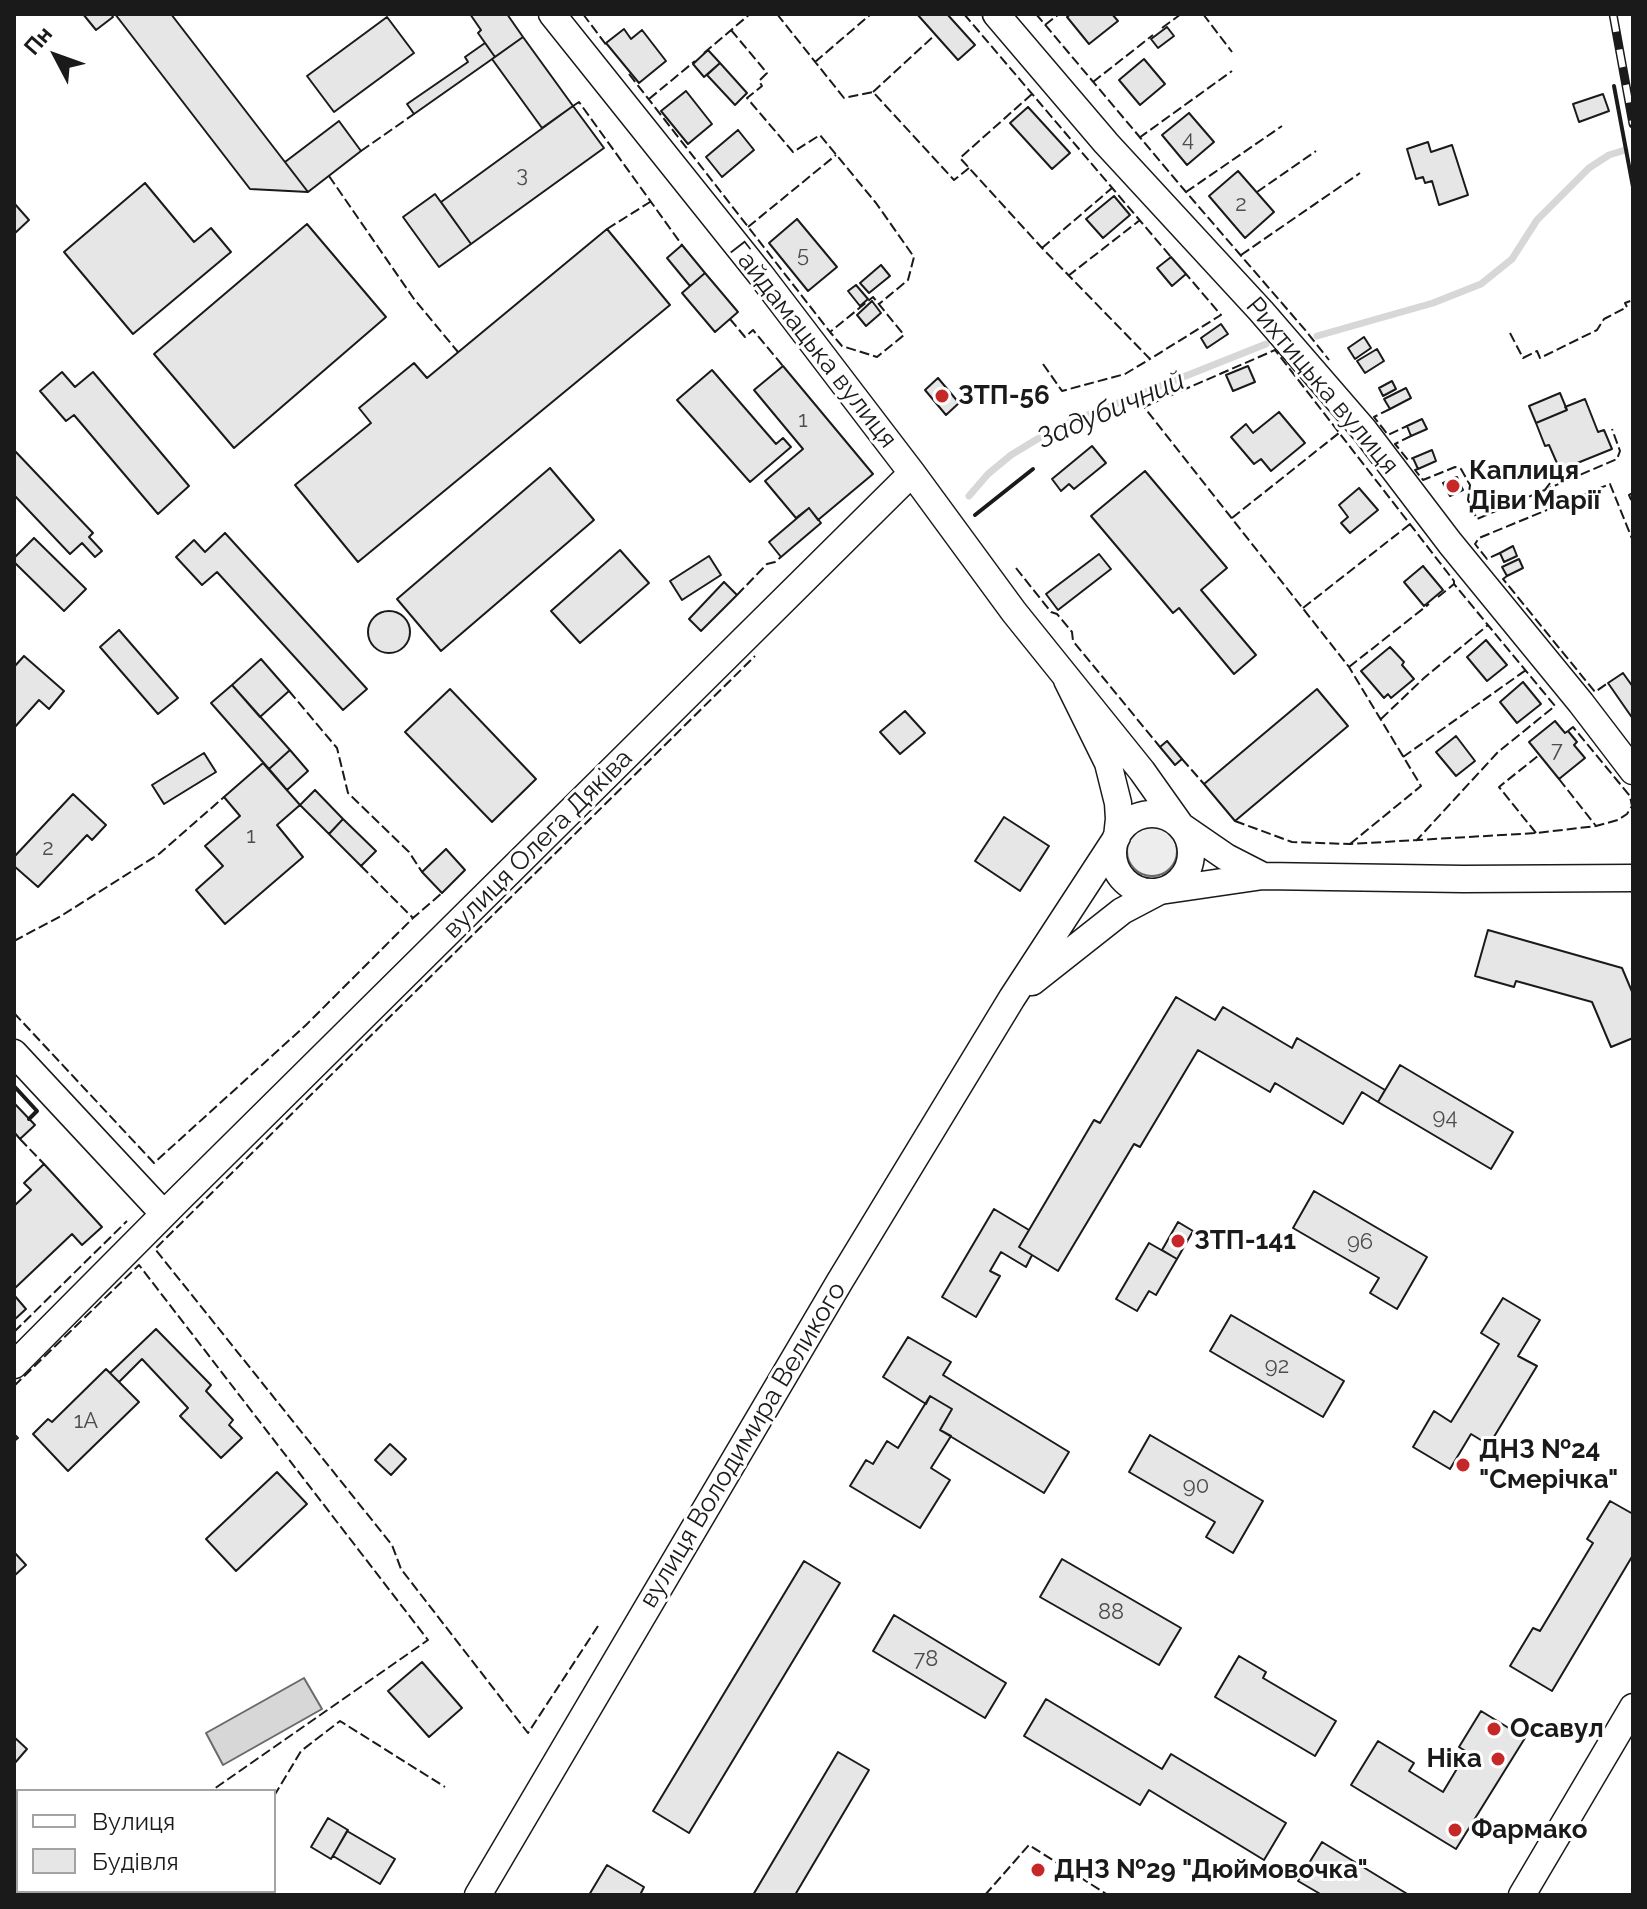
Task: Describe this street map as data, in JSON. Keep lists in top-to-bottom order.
{
  "streets": {
    "street": [
      "Гайдамацька вулиця",
      "Рихтицька вулиця",
      "вулиця Олега Дяківа",
      "вулиця Володимира Великого"
    ]
  },
  "crossings": [
    ["Гайдамацька вулиця", "вулиця Олега Дяківа"],
    ["Гайдамацька вулиця", "вулиця Володимира Великого"]
  ],
  "water": ["Задубичний"],
  "places": [
    "ЗТП-56",
    "Каплиця Діви Марії",
    "ЗТП-141",
    "ДНЗ №24 \"Смерічка\"",
    "Осавул",
    "Ніка",
    "Фармако",
    "ДНЗ №29 \"Дюймовочка\""
  ],
  "house_numbers": [
    "4",
    "3",
    "2",
    "5",
    "1",
    "7",
    "1",
    "2",
    "94",
    "96",
    "92",
    "1А",
    "90",
    "88",
    "78"
  ],
  "legend": ["Вулиця", "Будівля"],
  "north": "top left"
}
